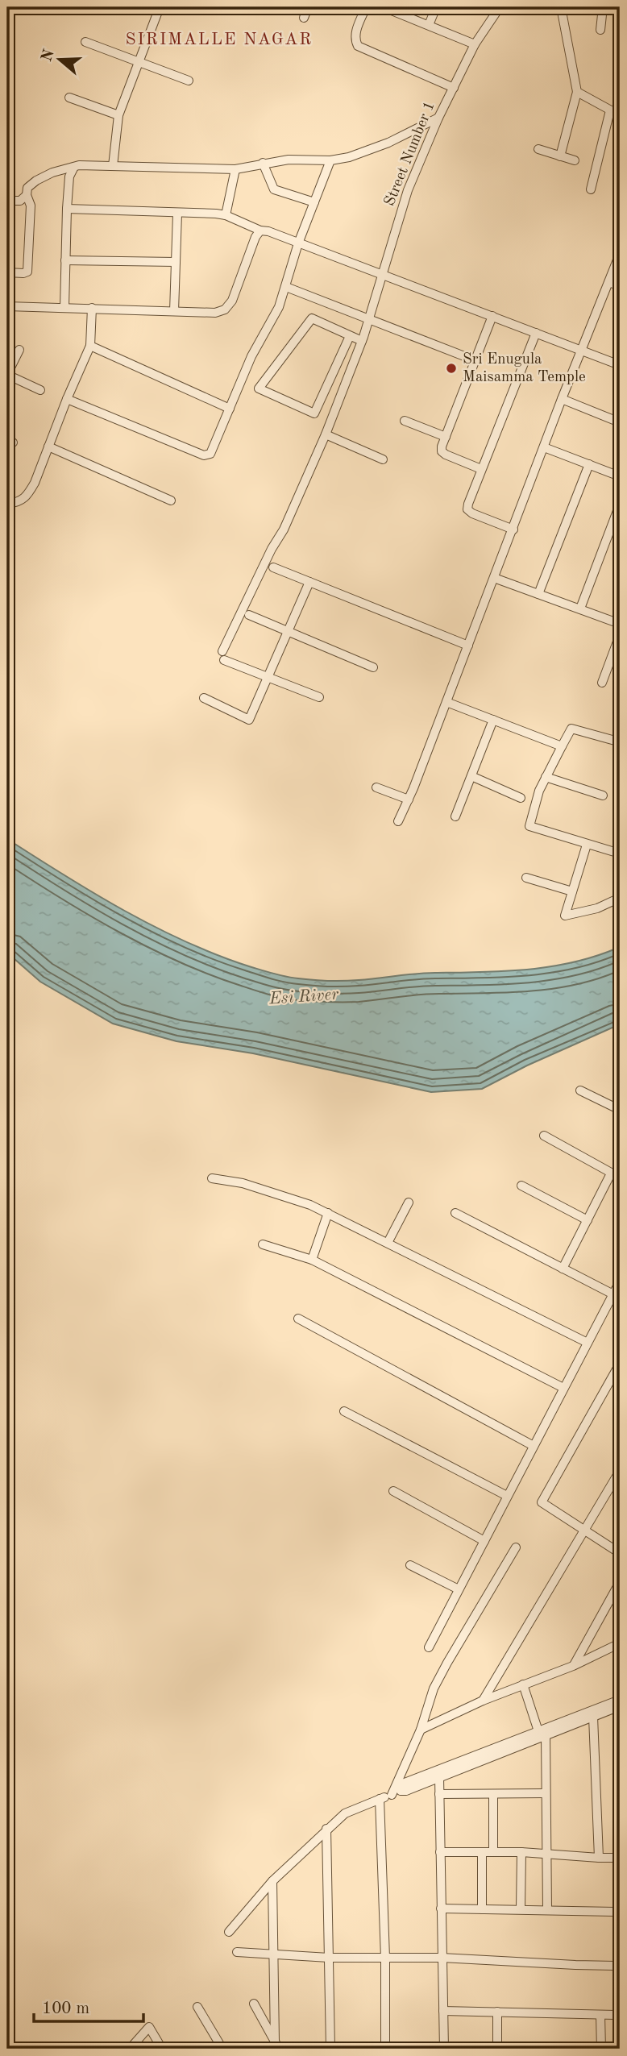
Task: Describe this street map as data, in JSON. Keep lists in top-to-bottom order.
{
  "streets": {
    "street": ["Street Number 1"]
  },
  "districts": ["SIRIMALLE NAGAR"],
  "water": ["Esi River"],
  "places": ["Sri Enugula Maisamma Temple"],
  "scale_bar": "100 m",
  "north": "left"
}
